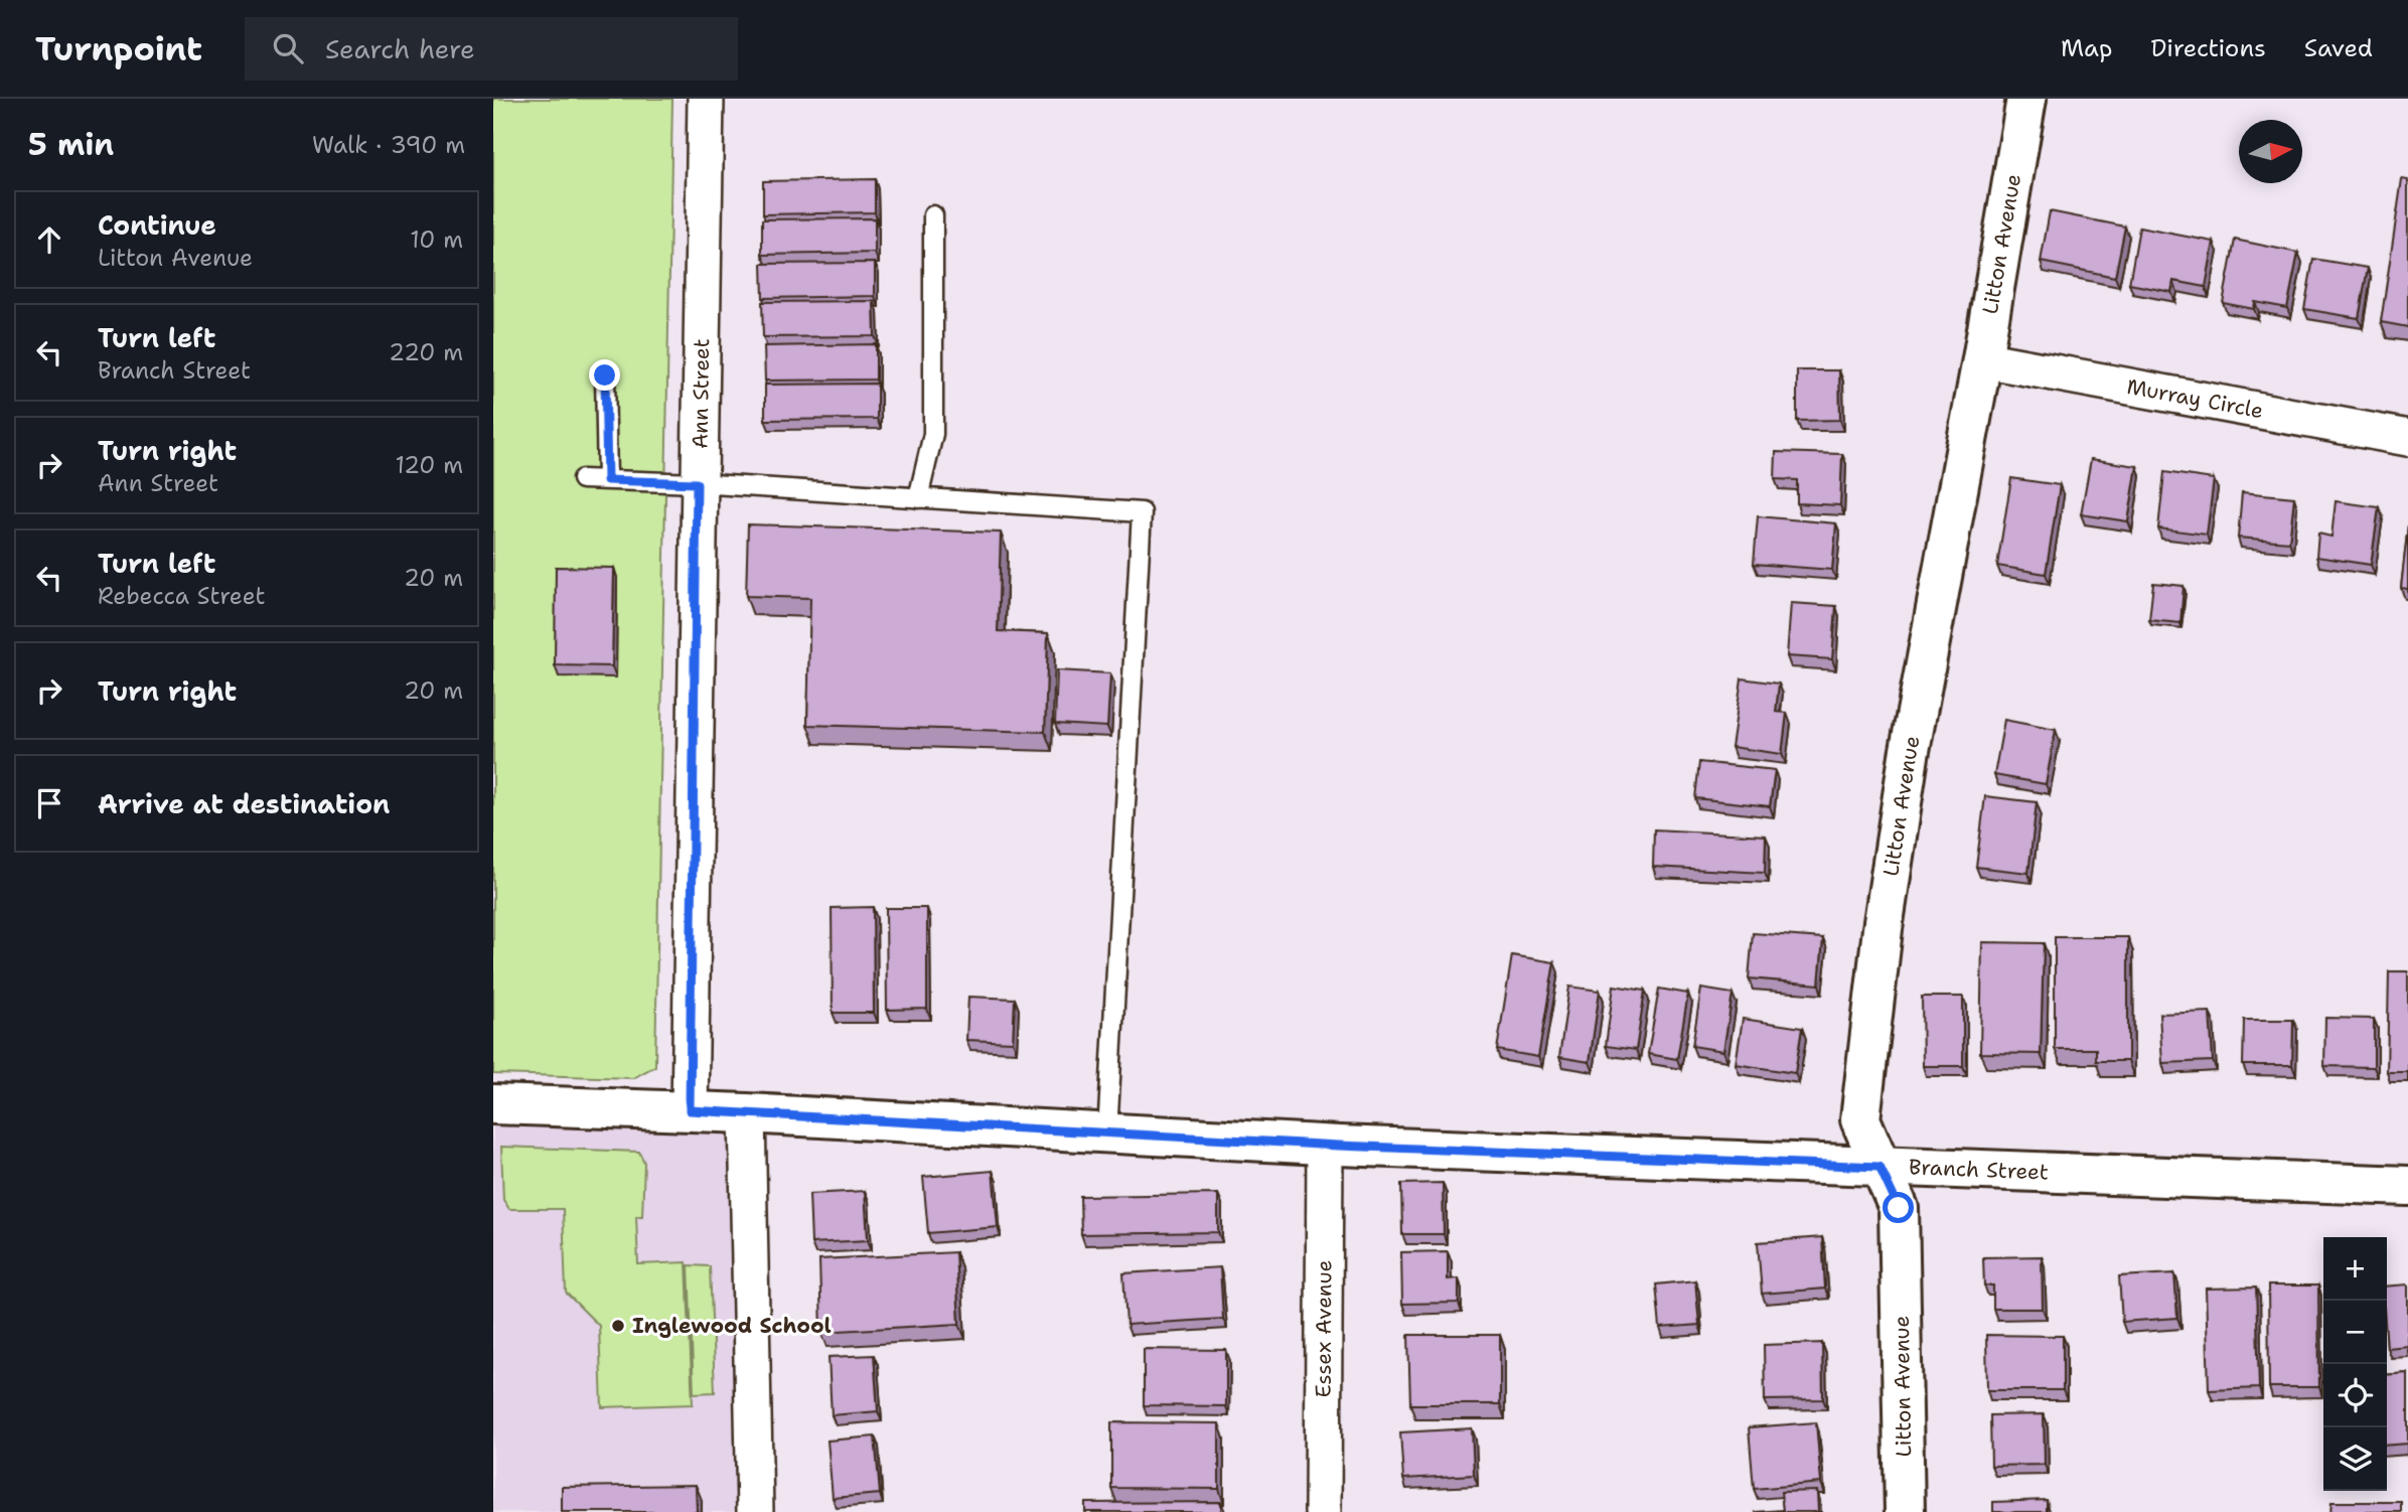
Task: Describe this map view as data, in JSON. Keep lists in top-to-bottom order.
{
  "streets": {
    "street": [
      "Litton Avenue",
      "Ann Street",
      "Murray Circle",
      "Branch Street",
      "Essex Avenue"
    ]
  },
  "crossings": [
    ["Litton Avenue", "Murray Circle"],
    ["Litton Avenue", "Branch Street"],
    ["Ann Street", "Branch Street"],
    ["Branch Street", "Essex Avenue"]
  ],
  "places": ["Inglewood School"],
  "north": "right",
  "page": {
    "header": "Turnpoint",
    "search": "Search here",
    "nav": ["Map", "Directions", "Saved"],
    "heading": ["5 min", "Walk · 390 m"],
    "list": [
      ["Continue", "Litton Avenue", "10 m"],
      ["Turn left", "Branch Street", "220 m"],
      ["Turn right", "Ann Street", "120 m"],
      ["Turn left", "Rebecca Street", "20 m"],
      ["Turn right", "20 m"],
      "Arrive at destination"
    ],
    "map_buttons": ["+", "−"]
  }
}
